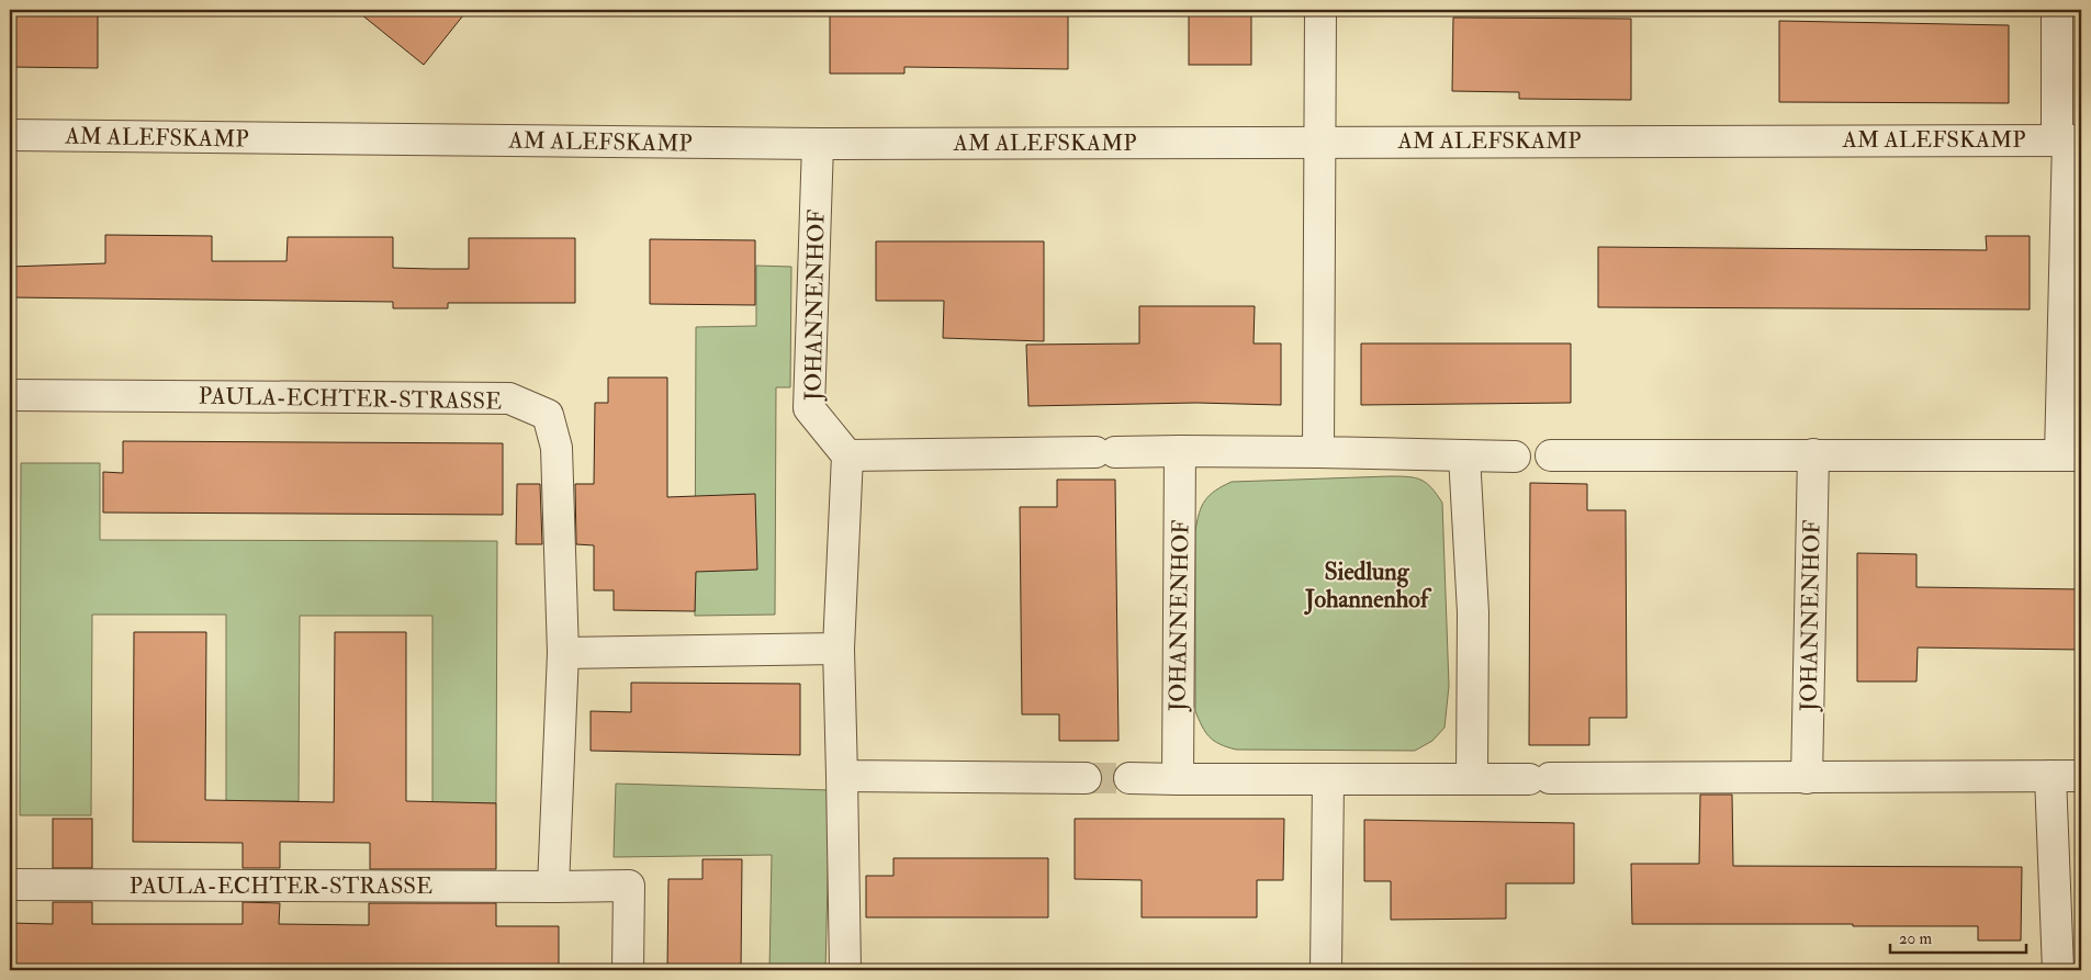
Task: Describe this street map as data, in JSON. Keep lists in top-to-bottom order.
{
  "streets": {
    "street": ["AM ALEFSKAMP", "JOHANNENHOF", "PAULA-ECHTER-STRASSE"]
  },
  "crossings": [
    ["AM ALEFSKAMP", "JOHANNENHOF"]
  ],
  "districts": ["Siedlung Johannenhof"],
  "scale_bar": "20 m"
}
